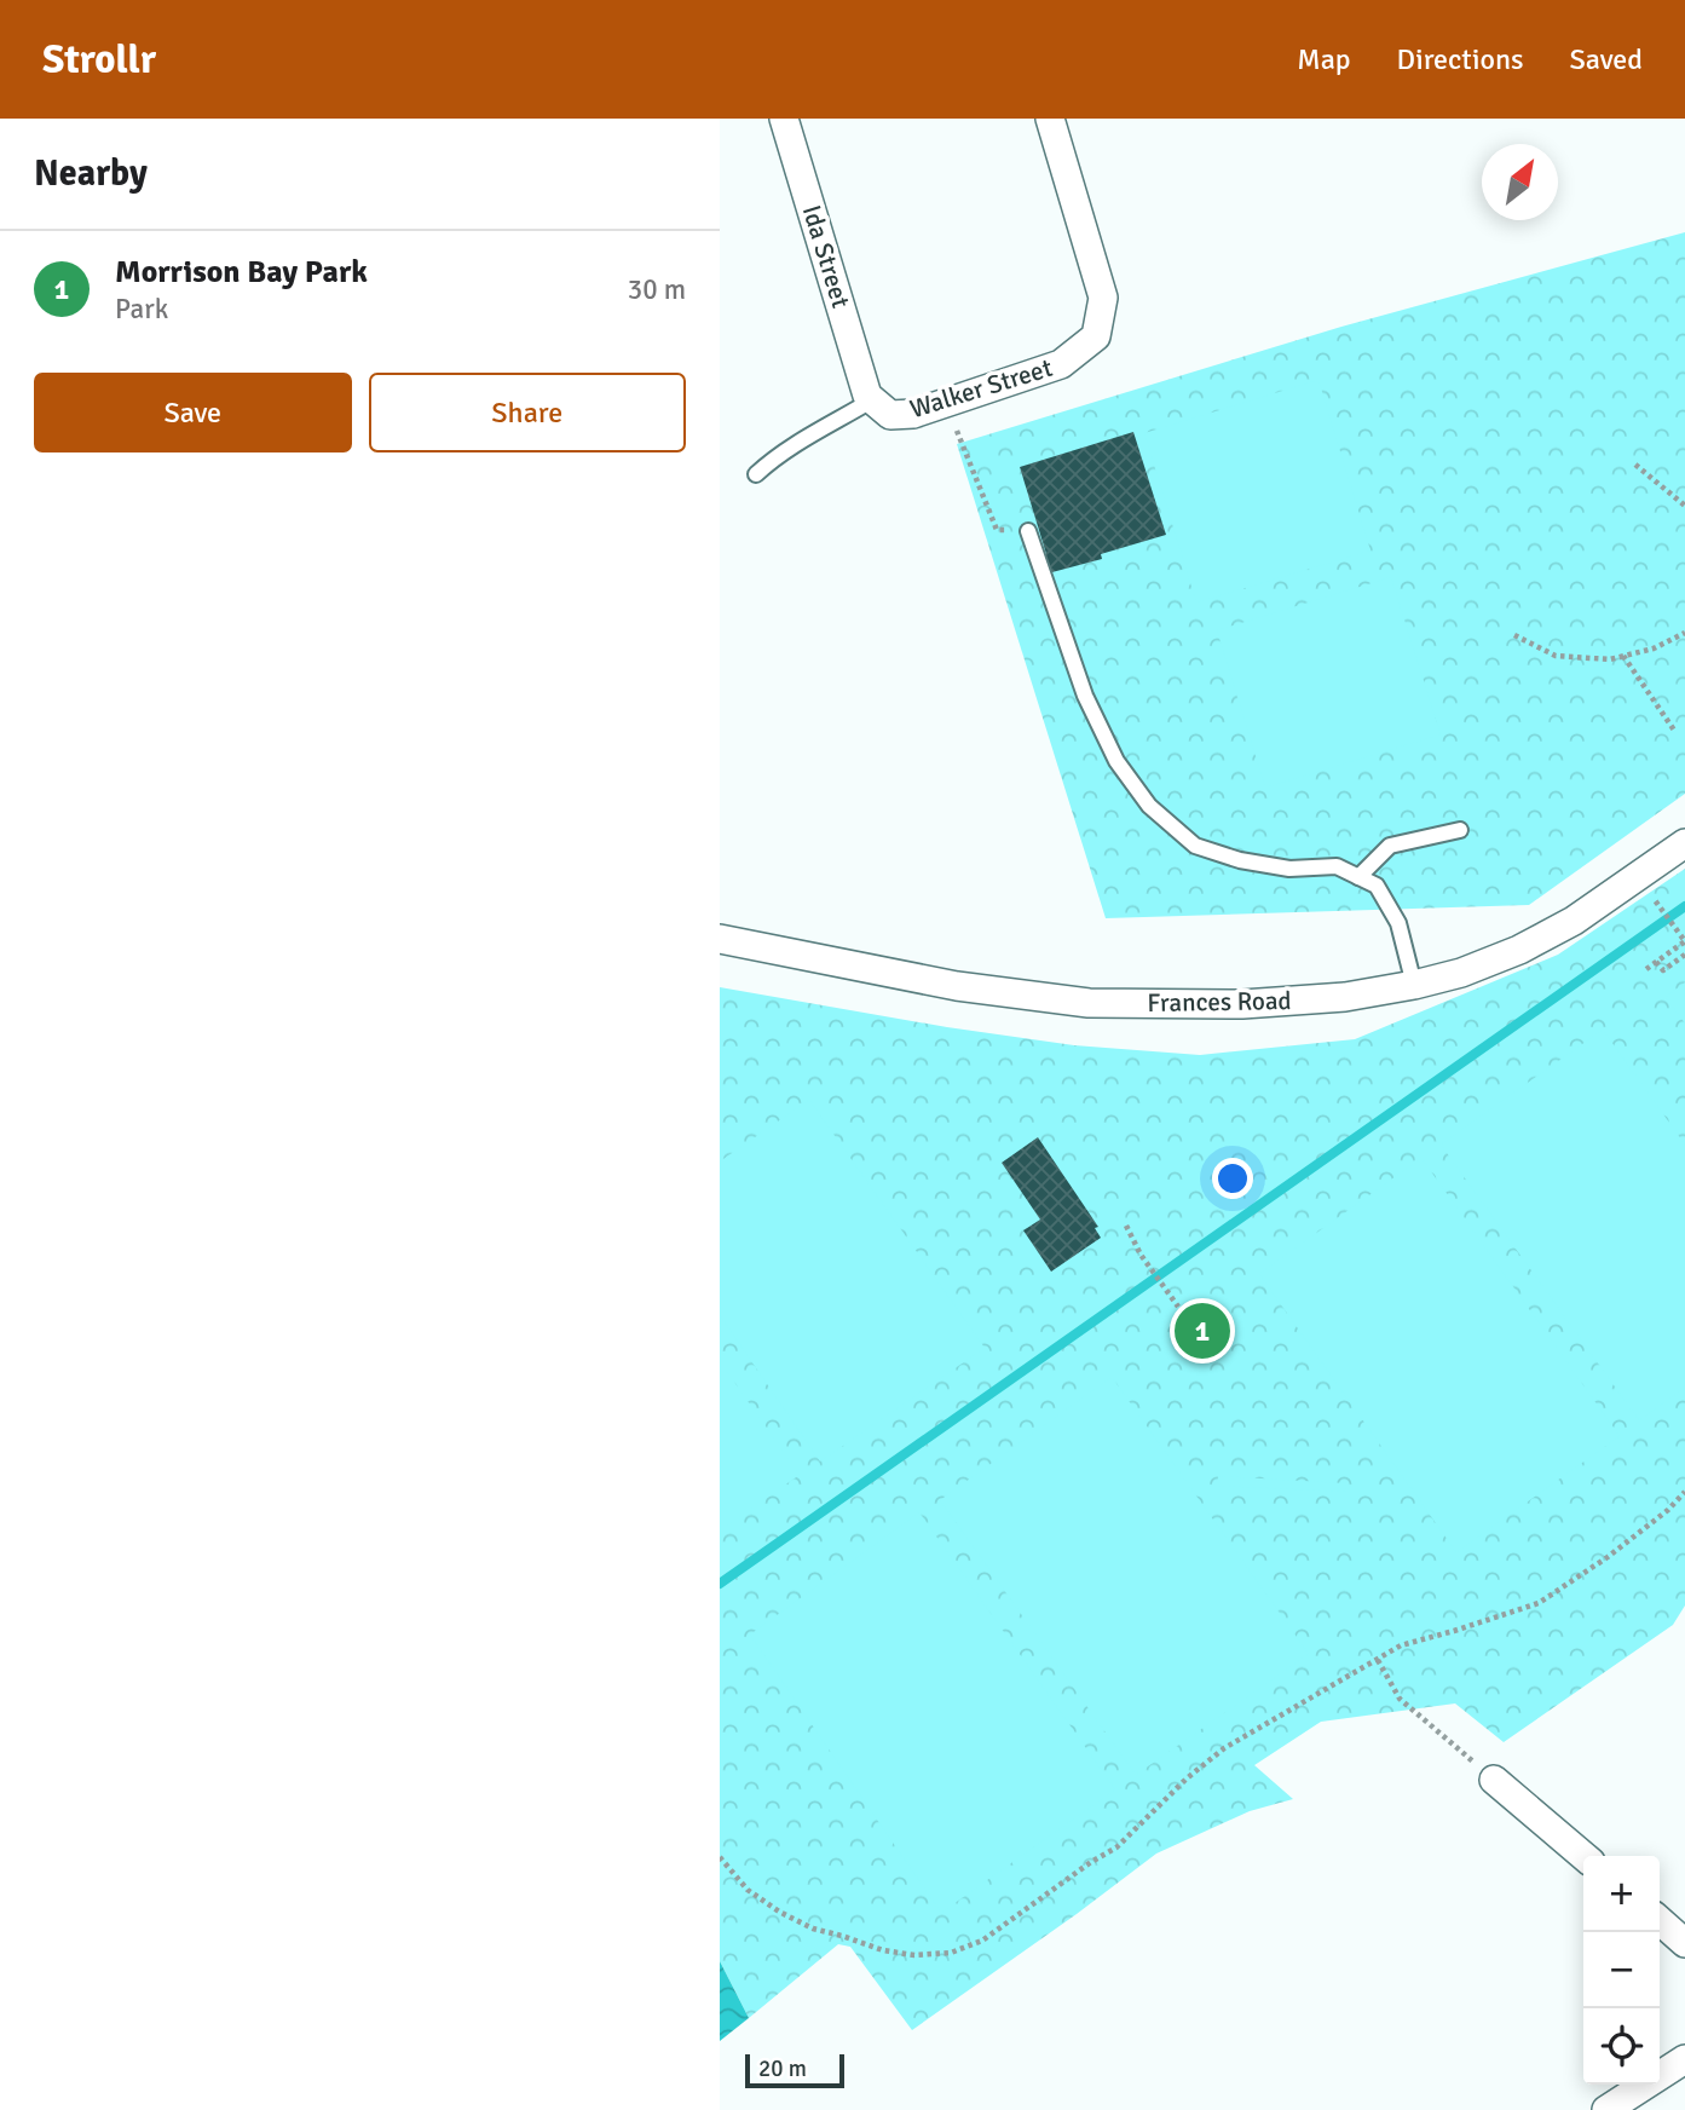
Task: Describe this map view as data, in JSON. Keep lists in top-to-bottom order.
{
  "streets": {
    "street": ["Ida Street", "Walker Street", "Frances Road"]
  },
  "crossings": [
    ["Ida Street", "Walker Street"]
  ],
  "scale_bar": "20 m",
  "north": "top right",
  "page": {
    "header": "Strollr",
    "nav": ["Map", "Directions", "Saved"],
    "heading": "Nearby",
    "list": [
      {
        "mark": "1",
        "name": "Morrison Bay Park",
        "note": "Park",
        "value": "30 m"
      }
    ],
    "buttons": ["Save", "Share"],
    "pins": "1",
    "map_buttons": ["+", "−"],
    "scale": "20 m"
  }
}
